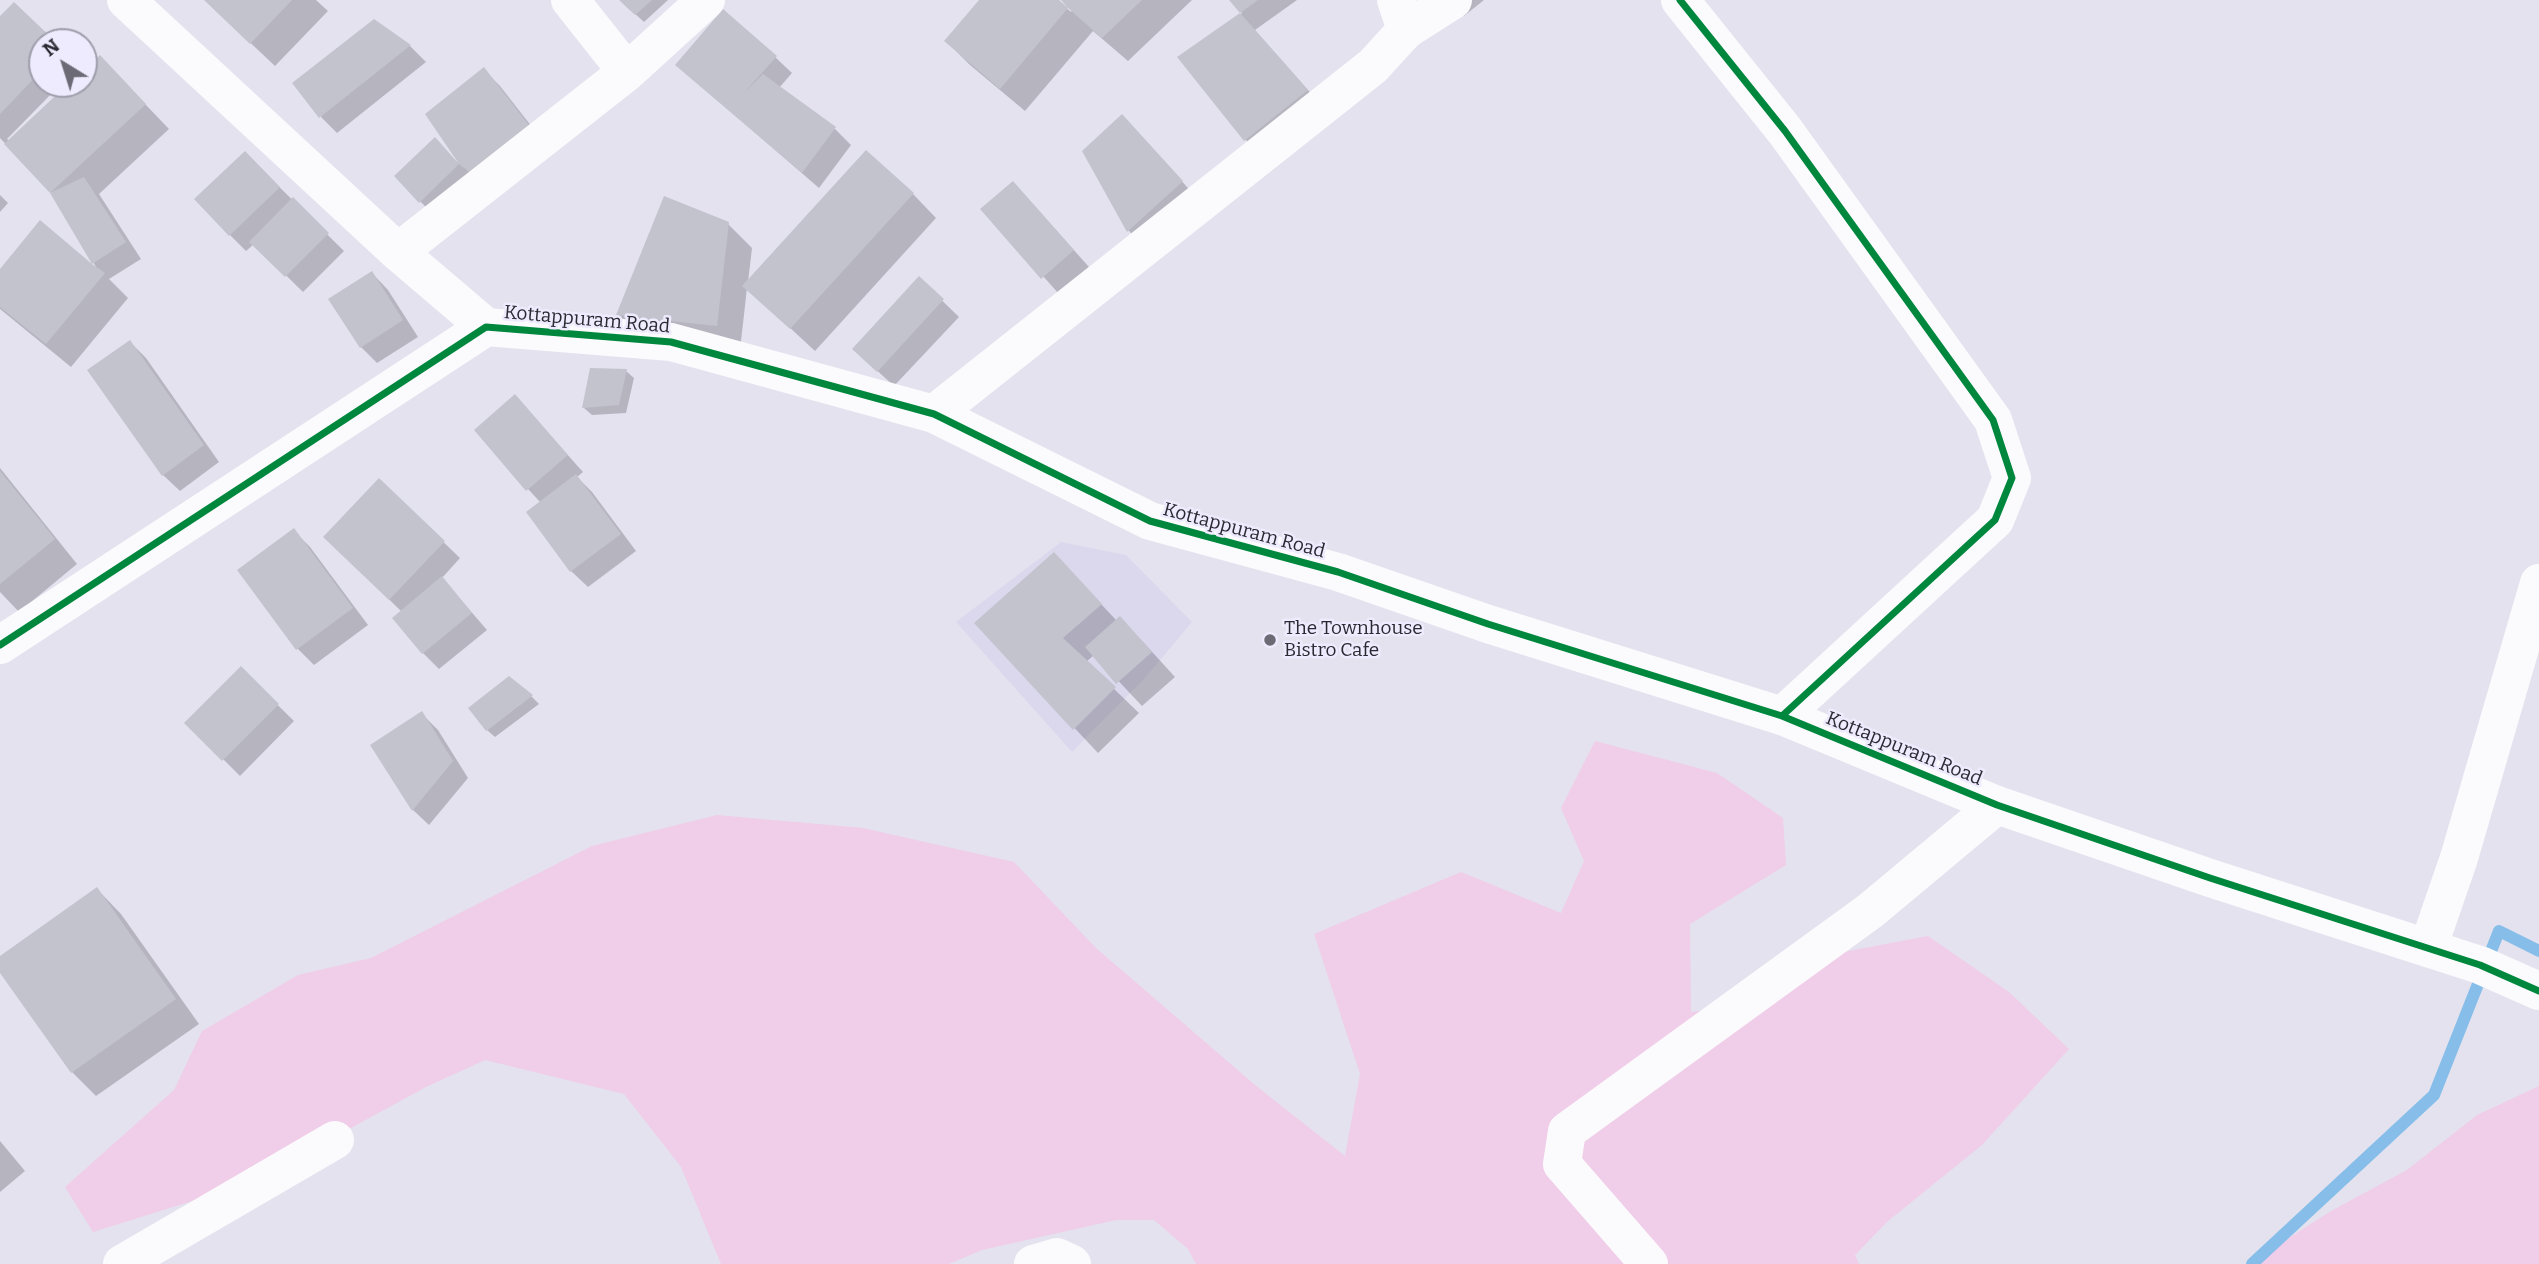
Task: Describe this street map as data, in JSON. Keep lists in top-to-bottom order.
{
  "streets": {
    "street": ["Kottappuram Road"]
  },
  "places": ["The Townhouse Bistro Cafe"],
  "north": "top left"
}
